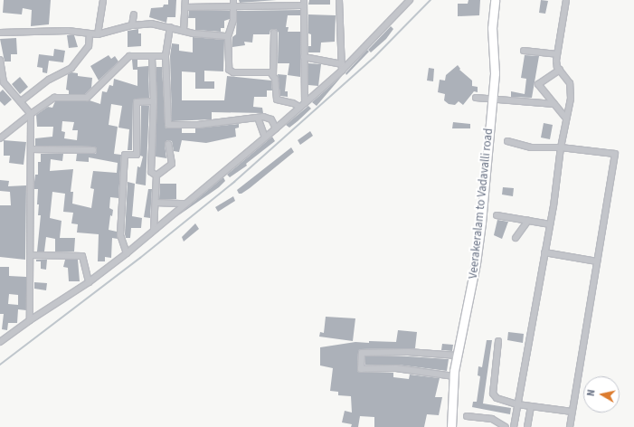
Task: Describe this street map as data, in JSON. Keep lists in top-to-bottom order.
{
  "streets": {
    "street": ["Veerakeralam to Vadavalli road"]
  },
  "north": "left"
}
